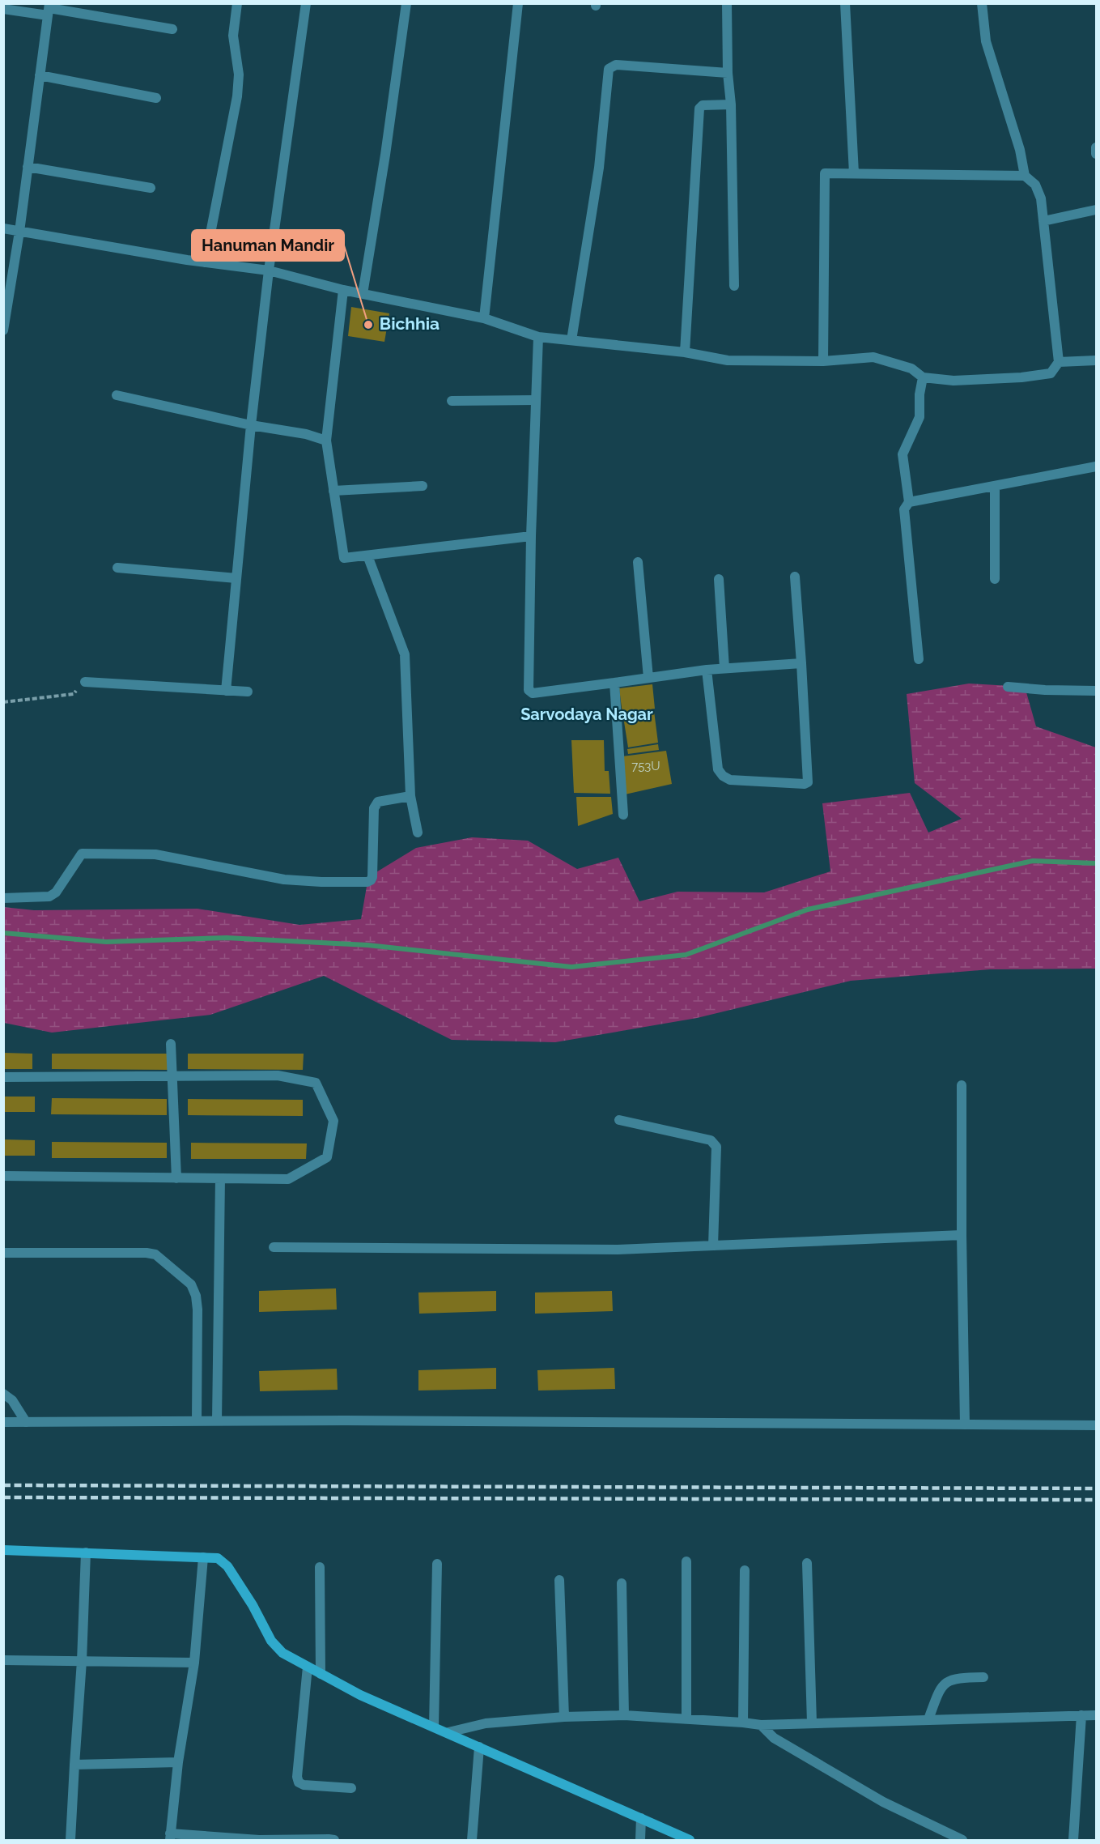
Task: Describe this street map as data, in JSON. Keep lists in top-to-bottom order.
{
  "districts": ["Bichhia", "Sarvodaya Nagar"],
  "places": ["Hanuman Mandir"],
  "house_numbers": ["753U"]
}
